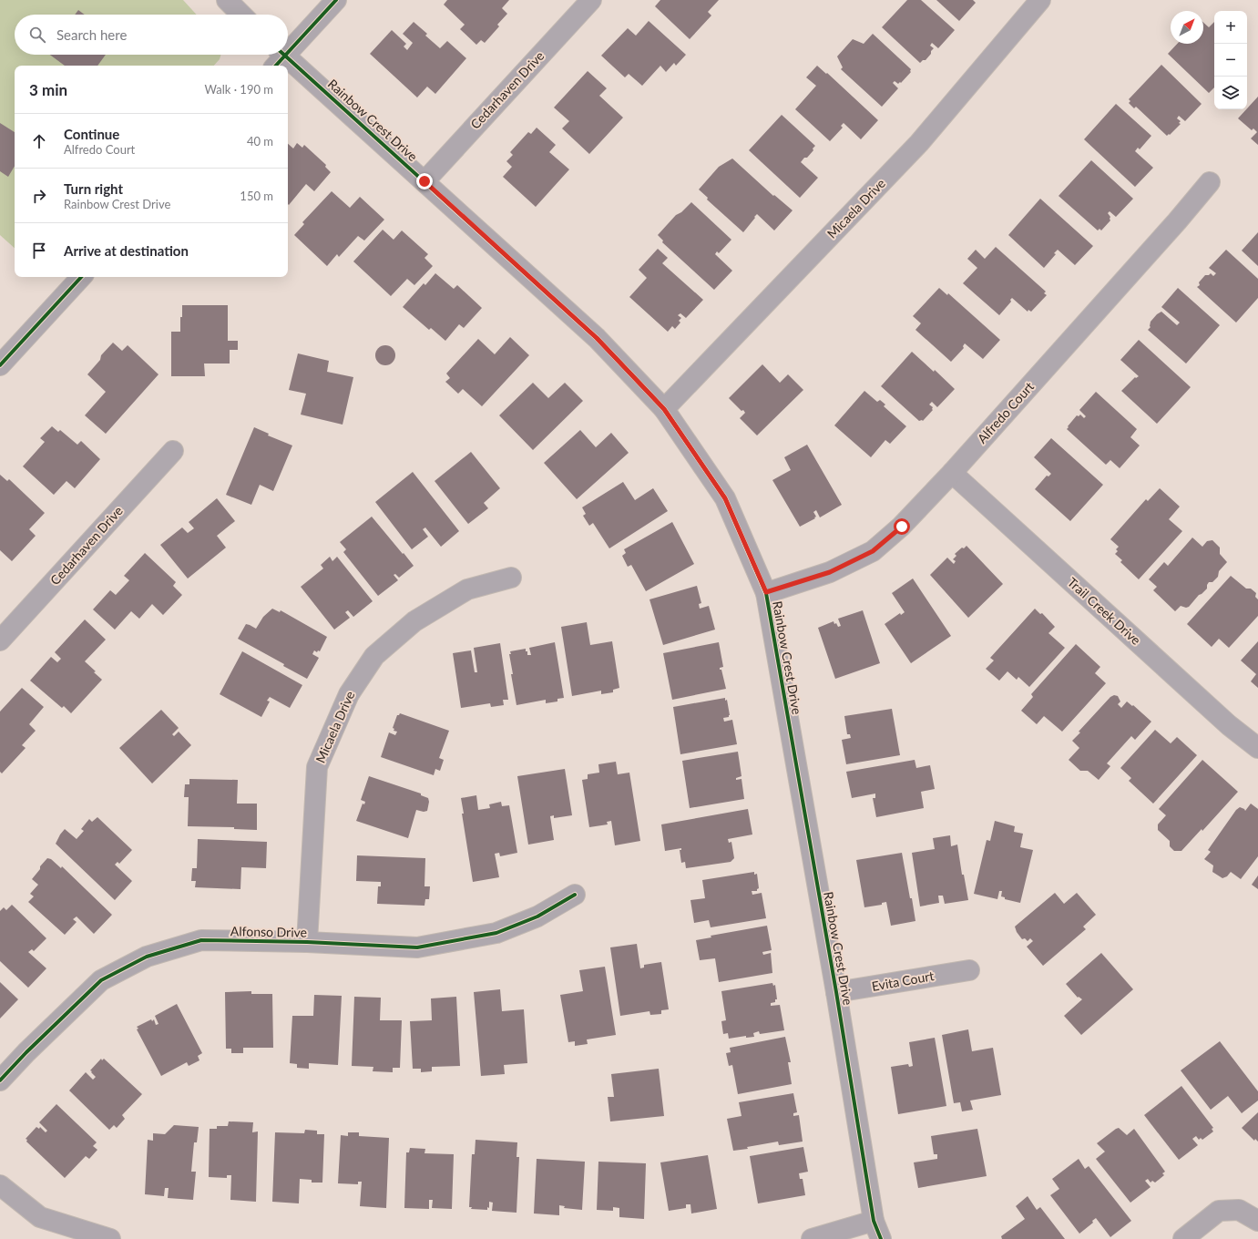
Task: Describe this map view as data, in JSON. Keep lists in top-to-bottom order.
{
  "streets": {
    "street": [
      "Cedarhaven Drive",
      "Rainbow Crest Drive",
      "Micaela Drive",
      "Alfredo Court",
      "Trail Creek Drive",
      "Alfonso Drive",
      "Evita Court"
    ]
  },
  "crossings": [
    ["Cedarhaven Drive", "Rainbow Crest Drive"],
    ["Rainbow Crest Drive", "Micaela Drive"],
    ["Rainbow Crest Drive", "Alfredo Court"],
    ["Rainbow Crest Drive", "Evita Court"],
    ["Micaela Drive", "Alfonso Drive"],
    ["Alfredo Court", "Trail Creek Drive"]
  ],
  "north": "top right",
  "page": {
    "map_buttons": ["+", "−"],
    "search": "Search here",
    "heading": ["3 min", "Walk · 190 m"],
    "list": [
      ["Continue", "Alfredo Court", "40 m"],
      ["Turn right", "Rainbow Crest Drive", "150 m"],
      "Arrive at destination"
    ]
  }
}
